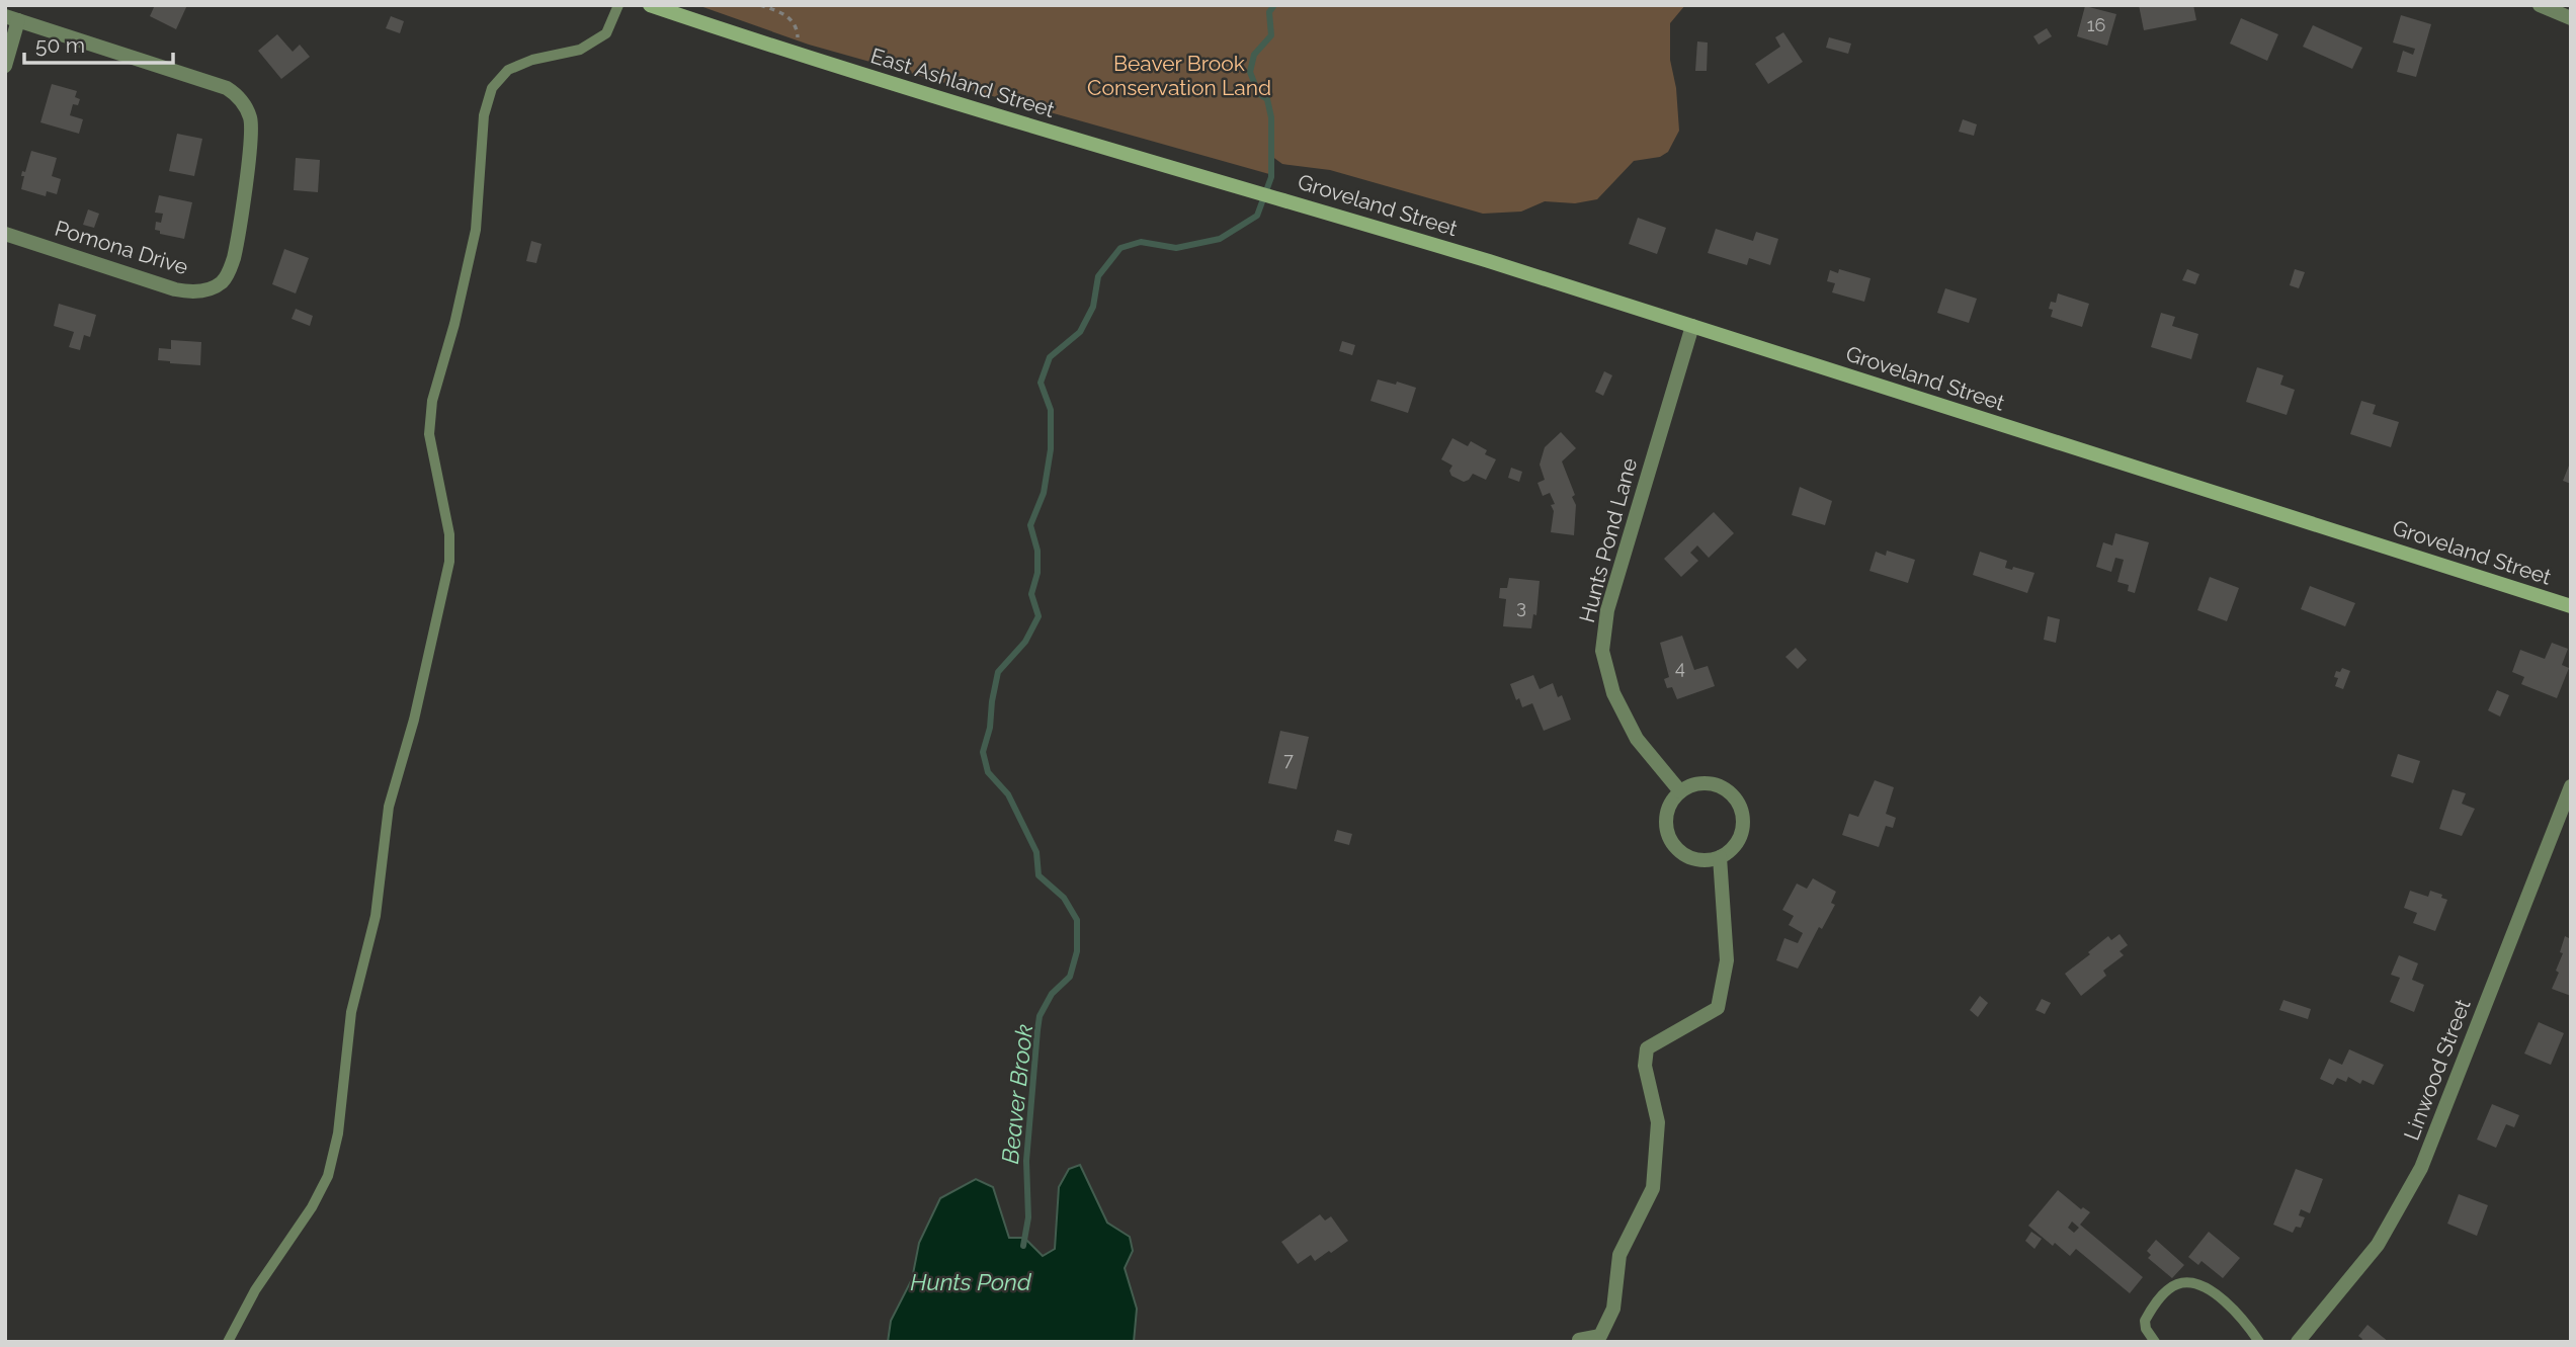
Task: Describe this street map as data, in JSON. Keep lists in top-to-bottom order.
{
  "streets": {
    "main road": ["East Ashland Street", "Groveland Street"],
    "street": ["Pomona Drive", "Hunts Pond Lane", "Linwood Street"]
  },
  "crossings": [
    ["East Ashland Street", "Groveland Street"],
    ["Groveland Street", "Hunts Pond Lane"]
  ],
  "water": ["Beaver Brook", "Hunts Pond"],
  "parks": ["Beaver Brook Conservation Land"],
  "house_numbers": [
    "16",
    "3",
    "4",
    "7"
  ],
  "scale_bar": "50 m"
}
